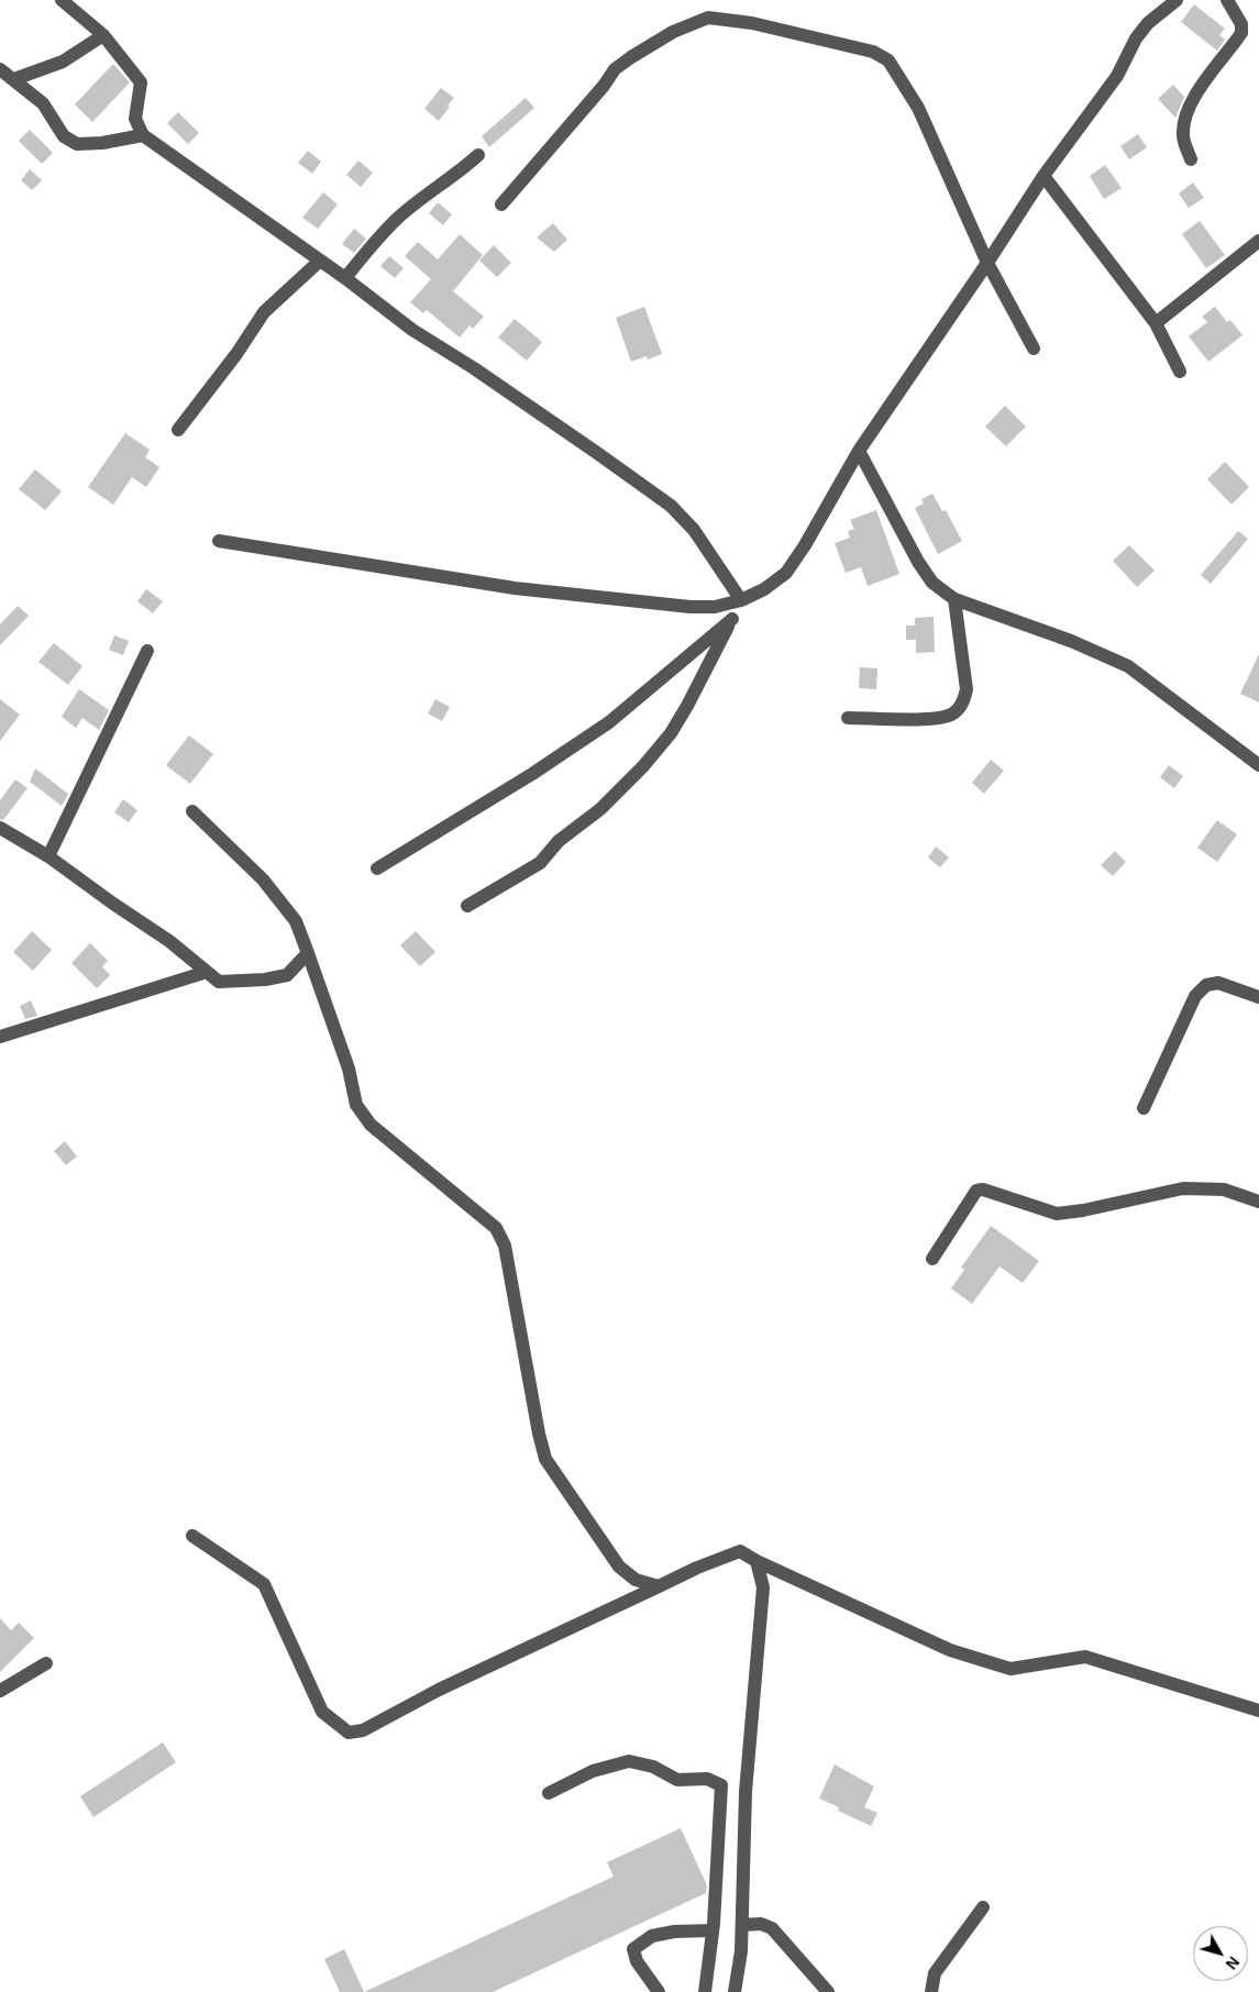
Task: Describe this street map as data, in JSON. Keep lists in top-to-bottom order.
{
  "north": "bottom right"
}
